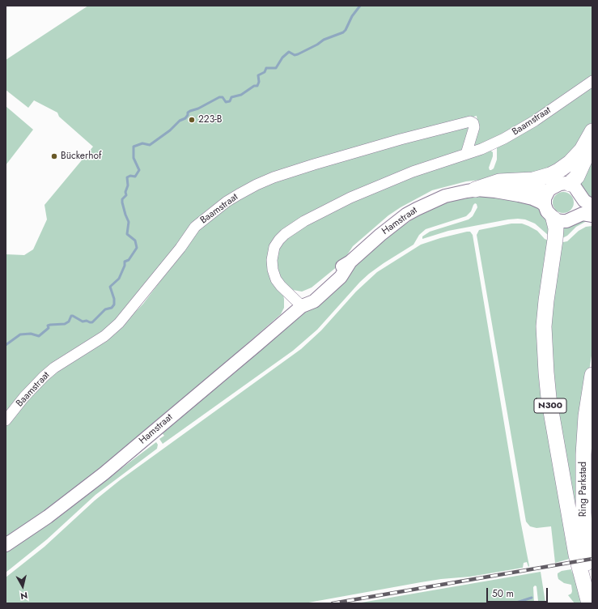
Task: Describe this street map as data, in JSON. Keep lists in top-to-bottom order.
{
  "streets": {
    "highway": ["N300", "Ring Parkstad"],
    "main road": ["Hamstraat"],
    "street": ["Baamstraat"]
  },
  "crossings": [
    ["Baamstraat", "Hamstraat"],
    ["N300", "Ring Parkstad"]
  ],
  "places": ["223-B", "Bückerhof"],
  "scale_bar": "50 m",
  "north": "bottom"
}
